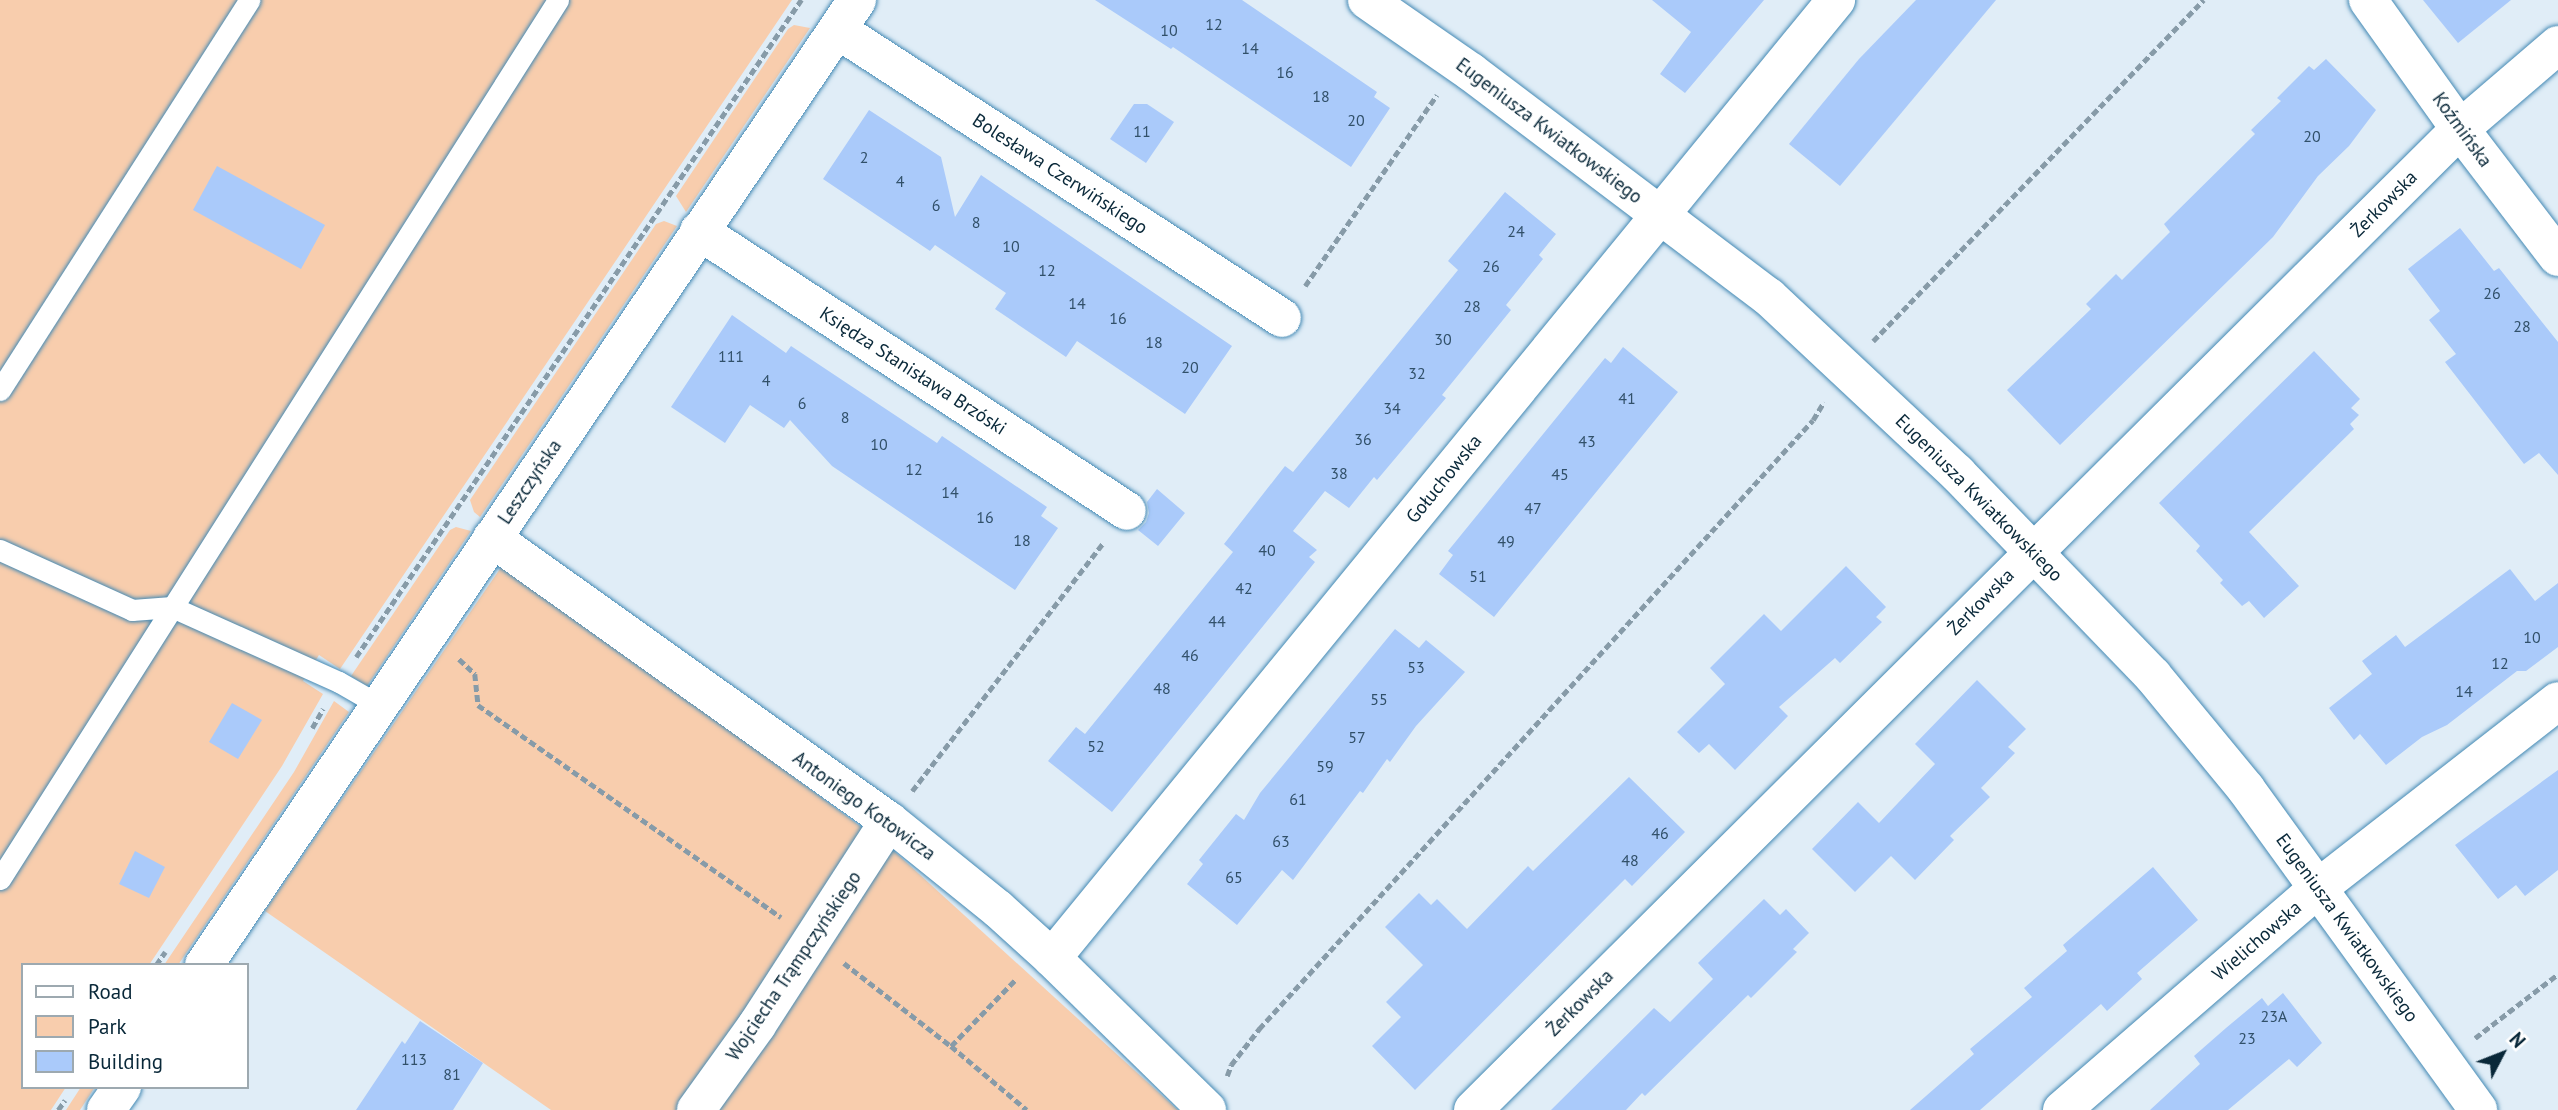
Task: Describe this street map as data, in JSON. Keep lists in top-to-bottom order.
{
  "streets": {
    "street": [
      "Koźmińska",
      "Eugeniusza Kwiatkowskiego",
      "Bolesława Czerwińskiego",
      "Żerkowska",
      "Księdza Stanisława Brzóski",
      "Gołuchowska",
      "Leszczyńska",
      "Antoniego Kotowicza",
      "Wielichowska",
      "Wojciecha Trąmpczyńskiego"
    ]
  },
  "crossings": [
    ["Koźmińska", "Żerkowska"],
    ["Eugeniusza Kwiatkowskiego", "Żerkowska"],
    ["Eugeniusza Kwiatkowskiego", "Gołuchowska"],
    ["Eugeniusza Kwiatkowskiego", "Wielichowska"],
    ["Bolesława Czerwińskiego", "Leszczyńska"],
    ["Księdza Stanisława Brzóski", "Leszczyńska"],
    ["Gołuchowska", "Antoniego Kotowicza"],
    ["Leszczyńska", "Antoniego Kotowicza"],
    ["Antoniego Kotowicza", "Wojciecha Trąmpczyńskiego"]
  ],
  "house_numbers": [
    "12",
    "10",
    "14",
    "16",
    "18",
    "20",
    "11",
    "20",
    "2",
    "4",
    "6",
    "8",
    "24",
    "10",
    "26",
    "12",
    "26",
    "14",
    "28",
    "16",
    "28",
    "30",
    "18",
    "111",
    "20",
    "32",
    "4",
    "41",
    "6",
    "34",
    "8",
    "36",
    "43",
    "10",
    "12",
    "38",
    "45",
    "14",
    "47",
    "16",
    "18",
    "49",
    "40",
    "51",
    "42",
    "44",
    "10",
    "46",
    "12",
    "53",
    "48",
    "14",
    "55",
    "57",
    "52",
    "59",
    "61",
    "46",
    "63",
    "48",
    "65",
    "23A",
    "23",
    "113",
    "81"
  ],
  "legend": ["Road", "Park", "Building"],
  "north": "top right"
}
